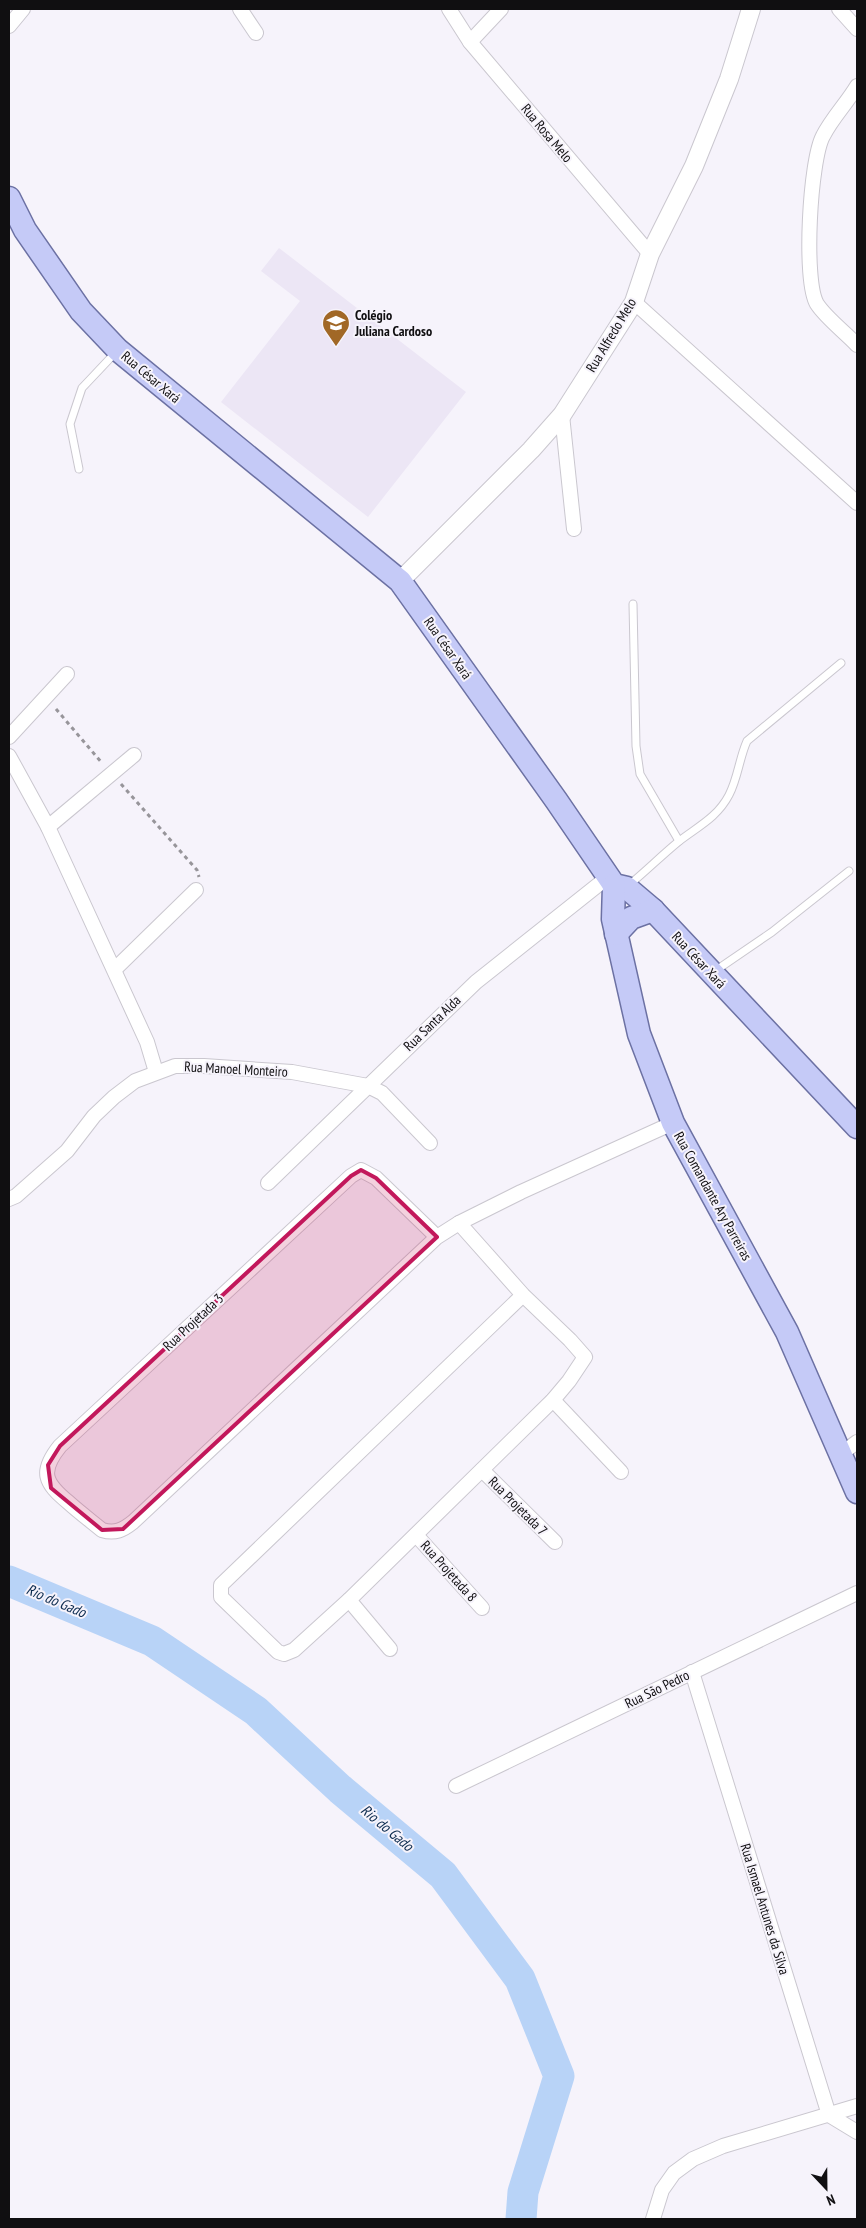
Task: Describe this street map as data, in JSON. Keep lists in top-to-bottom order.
{
  "streets": {
    "main road": ["Rua César Xará", "Rua Comandante Ary Parreiras"],
    "street": [
      "Rua Rosa Melo",
      "Rua Alfredo Melo",
      "Rua Santa Alda",
      "Rua Manoel Monteiro",
      "Rua Projetada 3",
      "Rua Projetada 7",
      "Rua Projetada 8",
      "Rua São Pedro",
      "Rua Ismael Antunes da Silva"
    ]
  },
  "crossings": [
    ["Rua Rosa Melo", "Rua Alfredo Melo"],
    ["Rua Alfredo Melo", "Rua César Xará"],
    ["Rua César Xará", "Rua Santa Alda"],
    ["Rua César Xará", "Rua Comandante Ary Parreiras"],
    ["Rua Santa Alda", "Rua Manoel Monteiro"],
    ["Rua Santa Alda", "Rua Comandante Ary Parreiras"],
    ["Rua São Pedro", "Rua Ismael Antunes da Silva"]
  ],
  "water": ["Rio do Gado"],
  "places": {
    "school or university": ["Colégio Juliana Cardoso"]
  },
  "north": "bottom"
}
